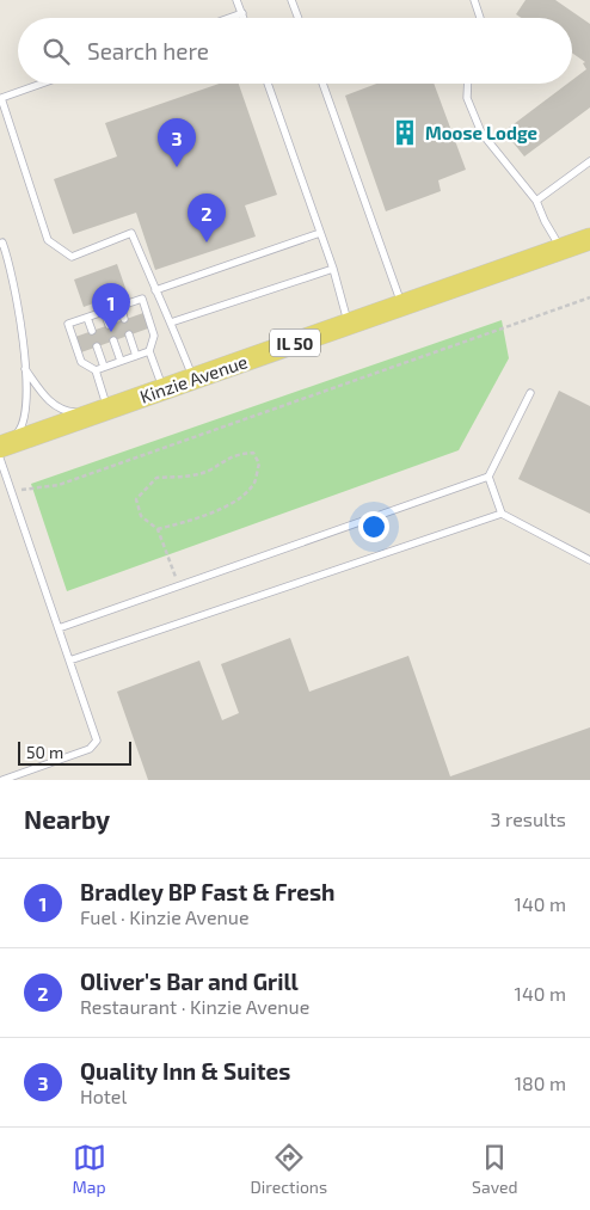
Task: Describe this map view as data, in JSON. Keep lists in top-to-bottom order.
{
  "streets": {
    "main road": ["IL 50", "Kinzie Avenue"]
  },
  "places": {
    "building": ["Moose Lodge"]
  },
  "scale_bar": "50 m",
  "page": {
    "search": "Search here",
    "pins": ["3", "2", "1"],
    "scale": "50 m",
    "heading": ["Nearby", "3 results"],
    "list": [
      {
        "mark": "1",
        "name": "Bradley BP Fast & Fresh",
        "note": "Fuel · Kinzie Avenue",
        "value": "140 m"
      },
      {
        "mark": "2",
        "name": "Oliver's Bar and Grill",
        "note": "Restaurant · Kinzie Avenue",
        "value": "140 m"
      },
      {
        "mark": "3",
        "name": "Quality Inn & Suites",
        "note": "Hotel",
        "value": "180 m"
      }
    ],
    "nav": ["Map", "Directions", "Saved"]
  }
}
